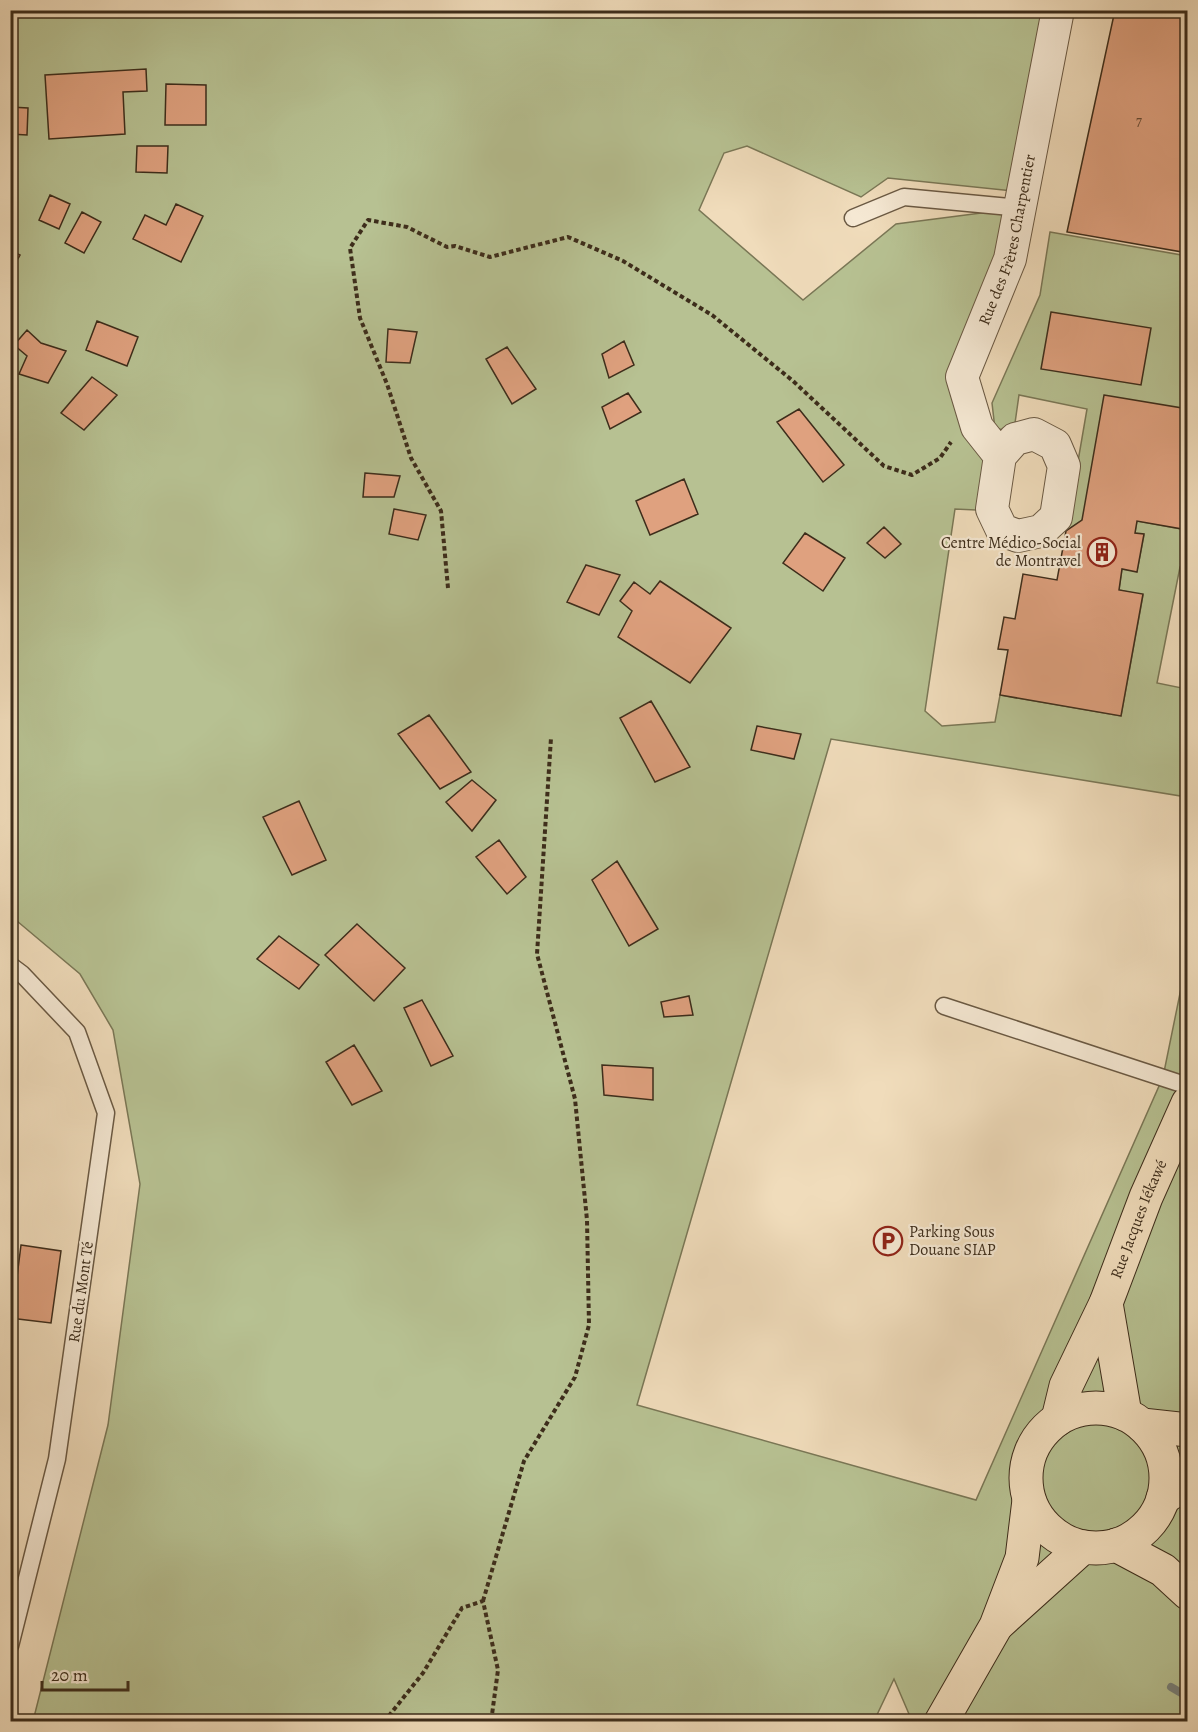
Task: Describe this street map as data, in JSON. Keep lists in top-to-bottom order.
{
  "streets": {
    "main road": ["Rue Jacques Iékawé"],
    "street": ["Rue des Frères Charpentier"],
    "lane": ["Rue du Mont Té"]
  },
  "places": {
    "building": ["Centre Médico-Social de Montravel"],
    "parking": ["Parking Sous Douane SIAP"]
  },
  "house_numbers": ["7"],
  "scale_bar": "20 m"
}
